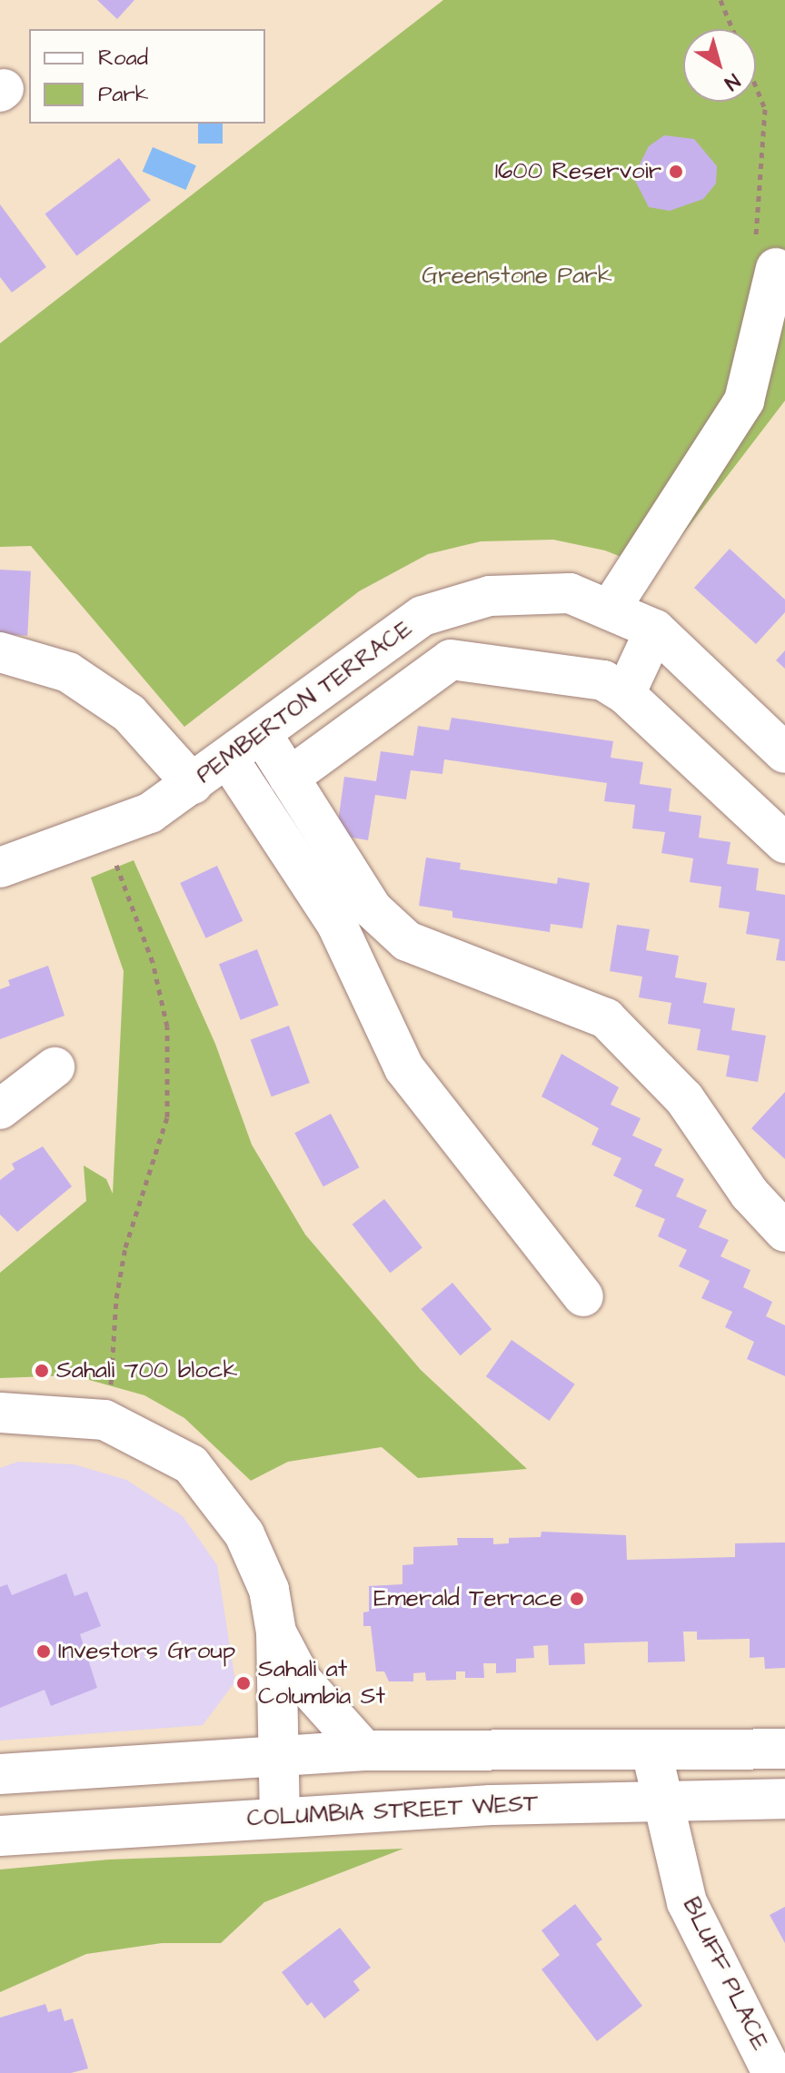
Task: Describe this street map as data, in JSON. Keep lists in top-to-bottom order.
{
  "streets": {
    "street": ["PEMBERTON TERRACE", "COLUMBIA STREET WEST", "BLUFF PLACE"]
  },
  "crossings": [
    ["COLUMBIA STREET WEST", "BLUFF PLACE"]
  ],
  "parks": ["Greenstone Park"],
  "places": [
    "1600 Reservoir",
    "Sahali 700 block",
    "Emerald Terrace",
    "Investors Group",
    "Sahali at Columbia St"
  ],
  "legend": ["Road", "Park"],
  "north": "bottom right"
}
